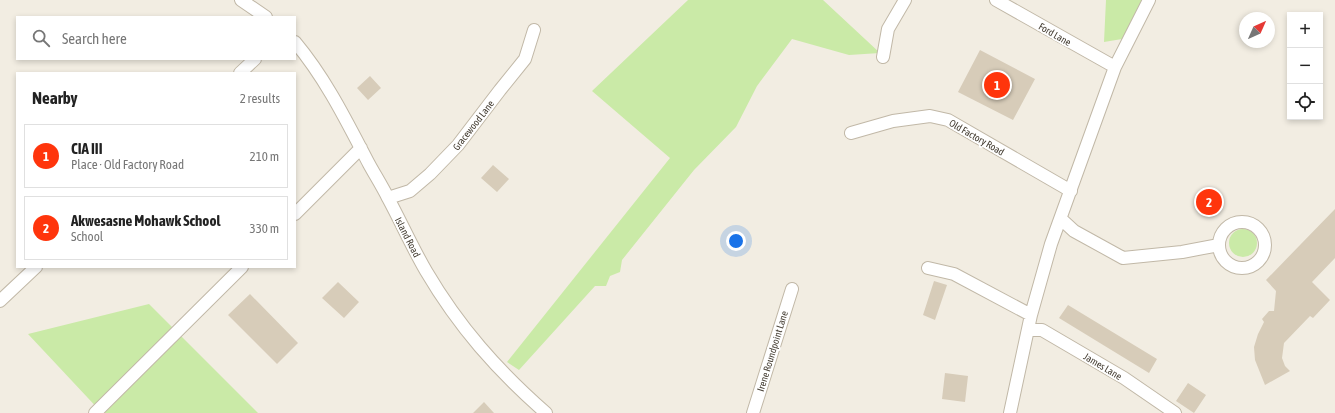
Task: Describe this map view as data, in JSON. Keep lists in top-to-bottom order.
{
  "streets": {
    "street": [
      "Ford Lane",
      "Gracewood Lane",
      "Old Factory Road",
      "Island Road",
      "Irene Roundpoint Lane",
      "James Lane"
    ]
  },
  "crossings": [
    ["Gracewood Lane", "Island Road"]
  ],
  "north": "top right",
  "page": {
    "map_buttons": ["+", "−"],
    "search": "Search here",
    "pins": ["1", "2"],
    "heading": ["Nearby", "2 results"],
    "list": [
      {
        "mark": "1",
        "name": "CIA III",
        "note": "Place · Old Factory Road",
        "value": "210 m"
      },
      {
        "mark": "2",
        "name": "Akwesasne Mohawk School",
        "note": "School",
        "value": "330 m"
      }
    ]
  }
}
